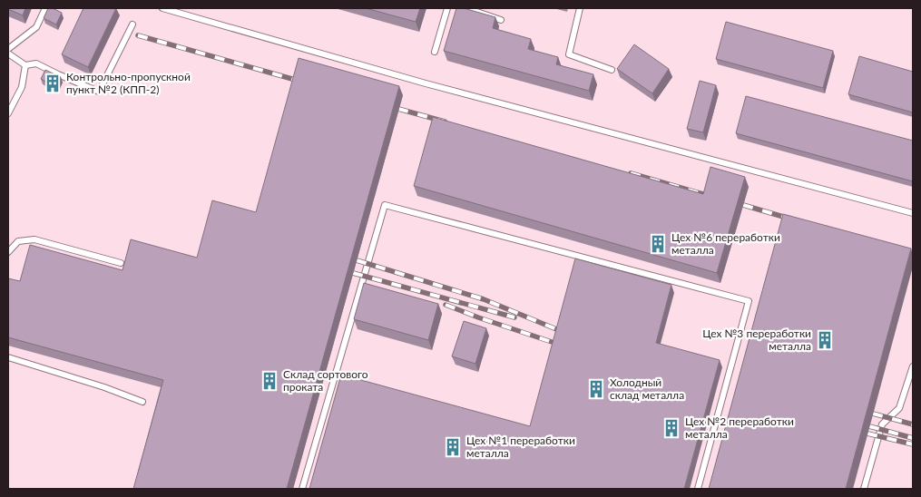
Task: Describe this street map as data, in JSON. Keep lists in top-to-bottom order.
{
  "places": {
    "building": [
      "Контрольно-пропускной пункт №2 (КПП-2)",
      "Цех №6 переработки металла",
      "Цех №3 переработки металла",
      "Склад сортового проката",
      "Холодный склад металла",
      "Цех №2 переработки металла",
      "Цех №1 переработки металла"
    ]
  }
}
